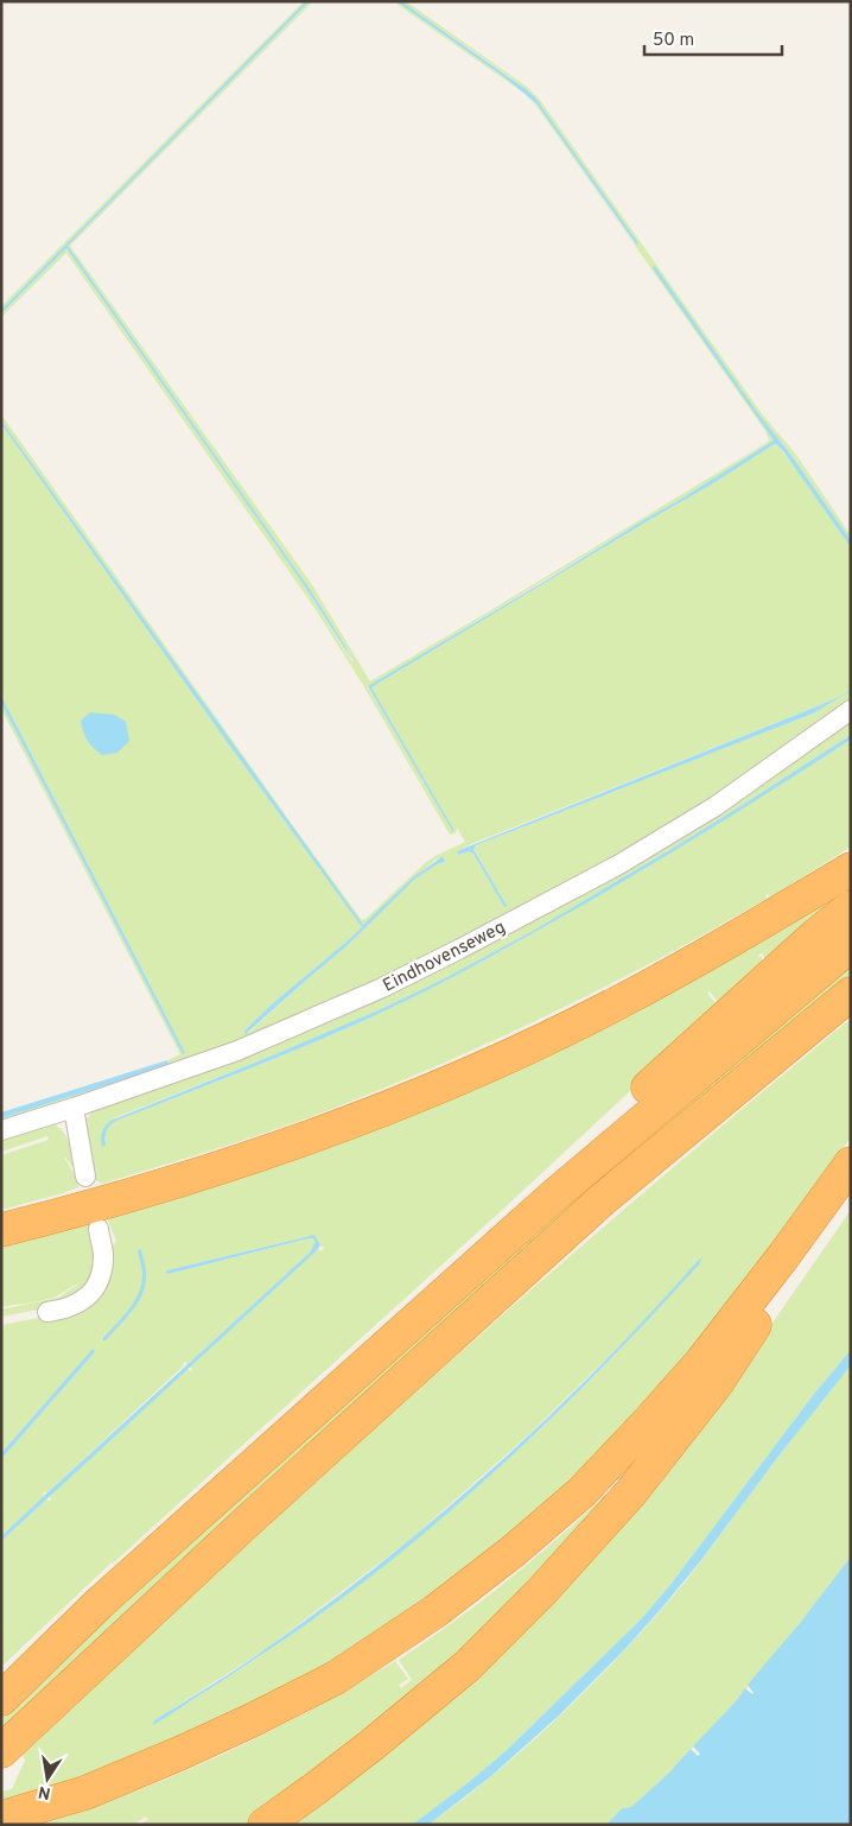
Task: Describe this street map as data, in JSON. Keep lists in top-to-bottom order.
{
  "streets": {
    "street": ["Eindhovenseweg"]
  },
  "scale_bar": "50 m",
  "north": "bottom"
}
